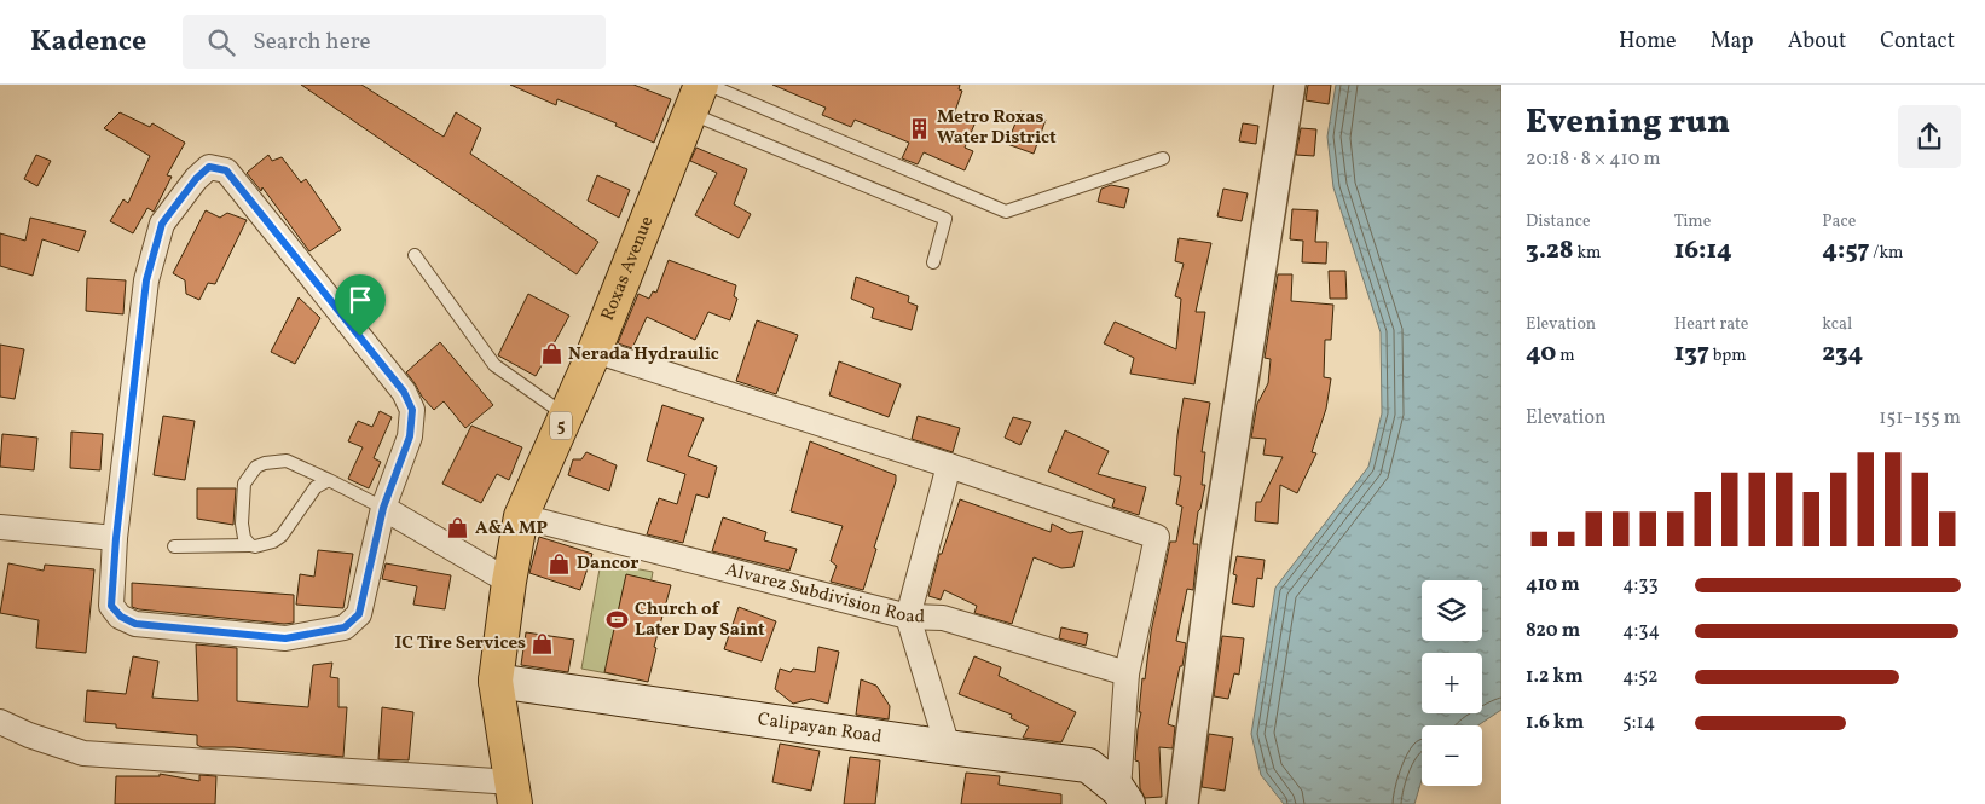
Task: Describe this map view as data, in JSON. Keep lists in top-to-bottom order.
{
  "streets": {
    "highway": ["Roxas Avenue", "5"],
    "main road": ["Calipayan Road"],
    "street": ["Alvarez Subdivision Road"]
  },
  "crossings": [
    ["Roxas Avenue", "Alvarez Subdivision Road"],
    ["Roxas Avenue", "Calipayan Road"]
  ],
  "places": {
    "building": ["Metro Roxas Water District"],
    "shop": [
      "Nerada Hydraulic",
      "A&A MP",
      "Dancor",
      "IC Tire Services"
    ],
    "sports": ["Church of Later Day Saint"]
  },
  "page": {
    "header": "Kadence",
    "search": "Search here",
    "nav": [
      "Home",
      "Map",
      "About",
      "Contact"
    ],
    "heading": ["Evening run", "20:18 · 8 × 410 m"],
    "stats": [
      ["Distance", "3.28 km"],
      ["Time", "16:14"],
      ["Pace", "4:57 /km"],
      ["Elevation", "40 m"],
      ["Heart rate", "137 bpm"],
      ["kcal", "234"]
    ],
    "chart": ["Elevation", "151–155 m"],
    "list": [
      {
        "name": "410 m",
        "note": "4:33"
      },
      {
        "name": "820 m",
        "note": "4:34"
      },
      {
        "name": "1.2 km",
        "note": "4:52"
      },
      {
        "name": "1.6 km",
        "note": "5:14"
      }
    ],
    "map_buttons": ["+", "−"]
  }
}
